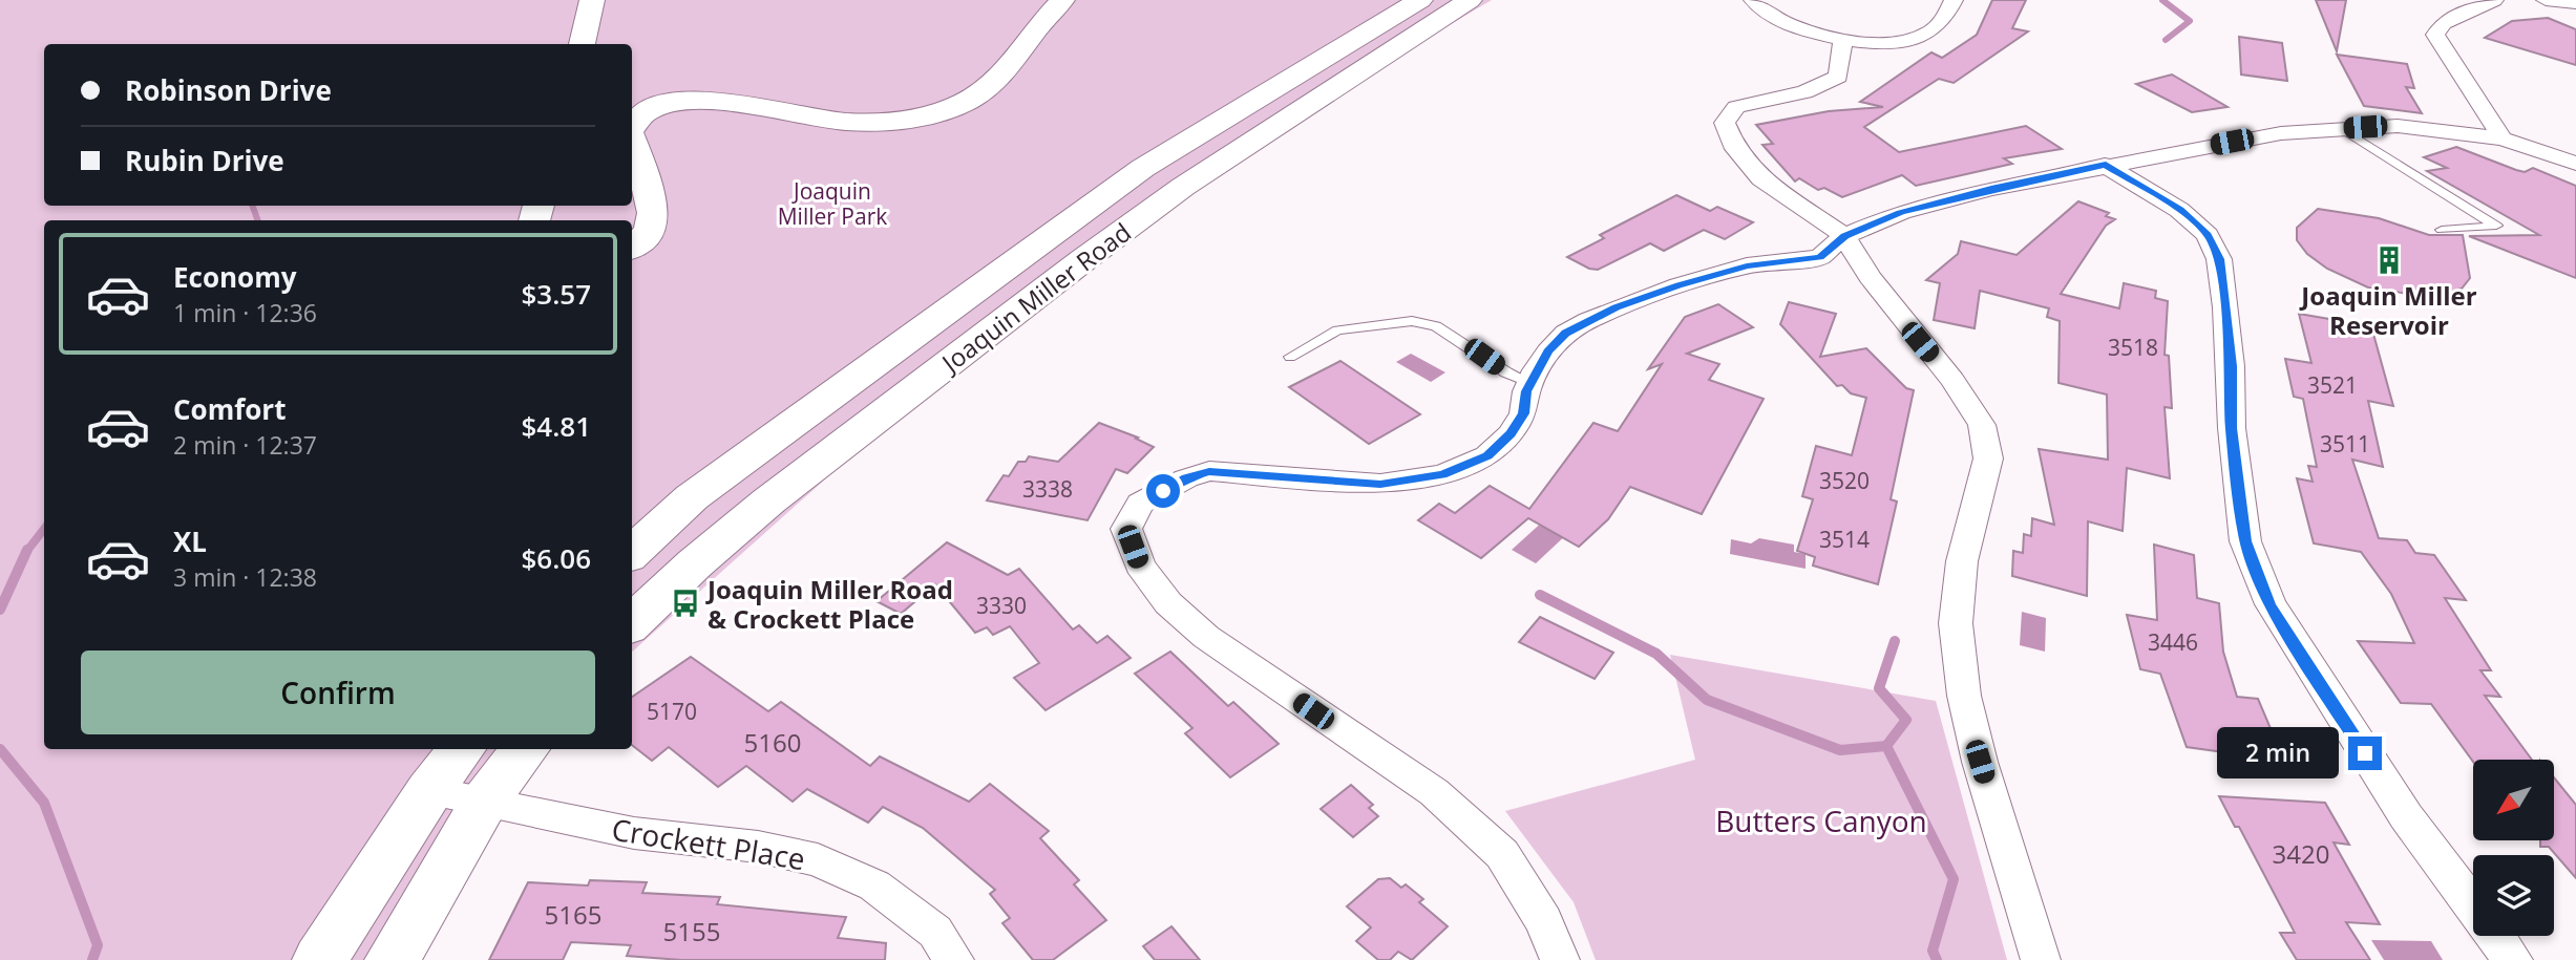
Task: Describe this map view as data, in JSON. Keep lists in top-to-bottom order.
{
  "streets": {
    "main road": ["Joaquin Miller Road"],
    "street": ["Crockett Place"]
  },
  "parks": ["Joaquin Miller Park", "Butters Canyon"],
  "places": {
    "building": ["Joaquin Miller Reservoir"],
    "bus stop": ["Joaquin Miller Road & Crockett Place"]
  },
  "house_numbers": [
    "3518",
    "3521",
    "3511",
    "3520",
    "3338",
    "3514",
    "3330",
    "3446",
    "5170",
    "5160",
    "3420",
    "5165",
    "5155"
  ],
  "north": "bottom left",
  "page": {
    "banner": ["Robinson Drive", "Rubin Drive"],
    "list": [
      {
        "name": "Economy",
        "note": "1 min · 12:36",
        "value": "$3.57"
      },
      {
        "name": "Comfort",
        "note": "2 min · 12:37",
        "value": "$4.81"
      },
      {
        "name": "XL",
        "note": "3 min · 12:38",
        "value": "$6.06"
      }
    ],
    "buttons": "Confirm",
    "bubble": "2 min"
  }
}
